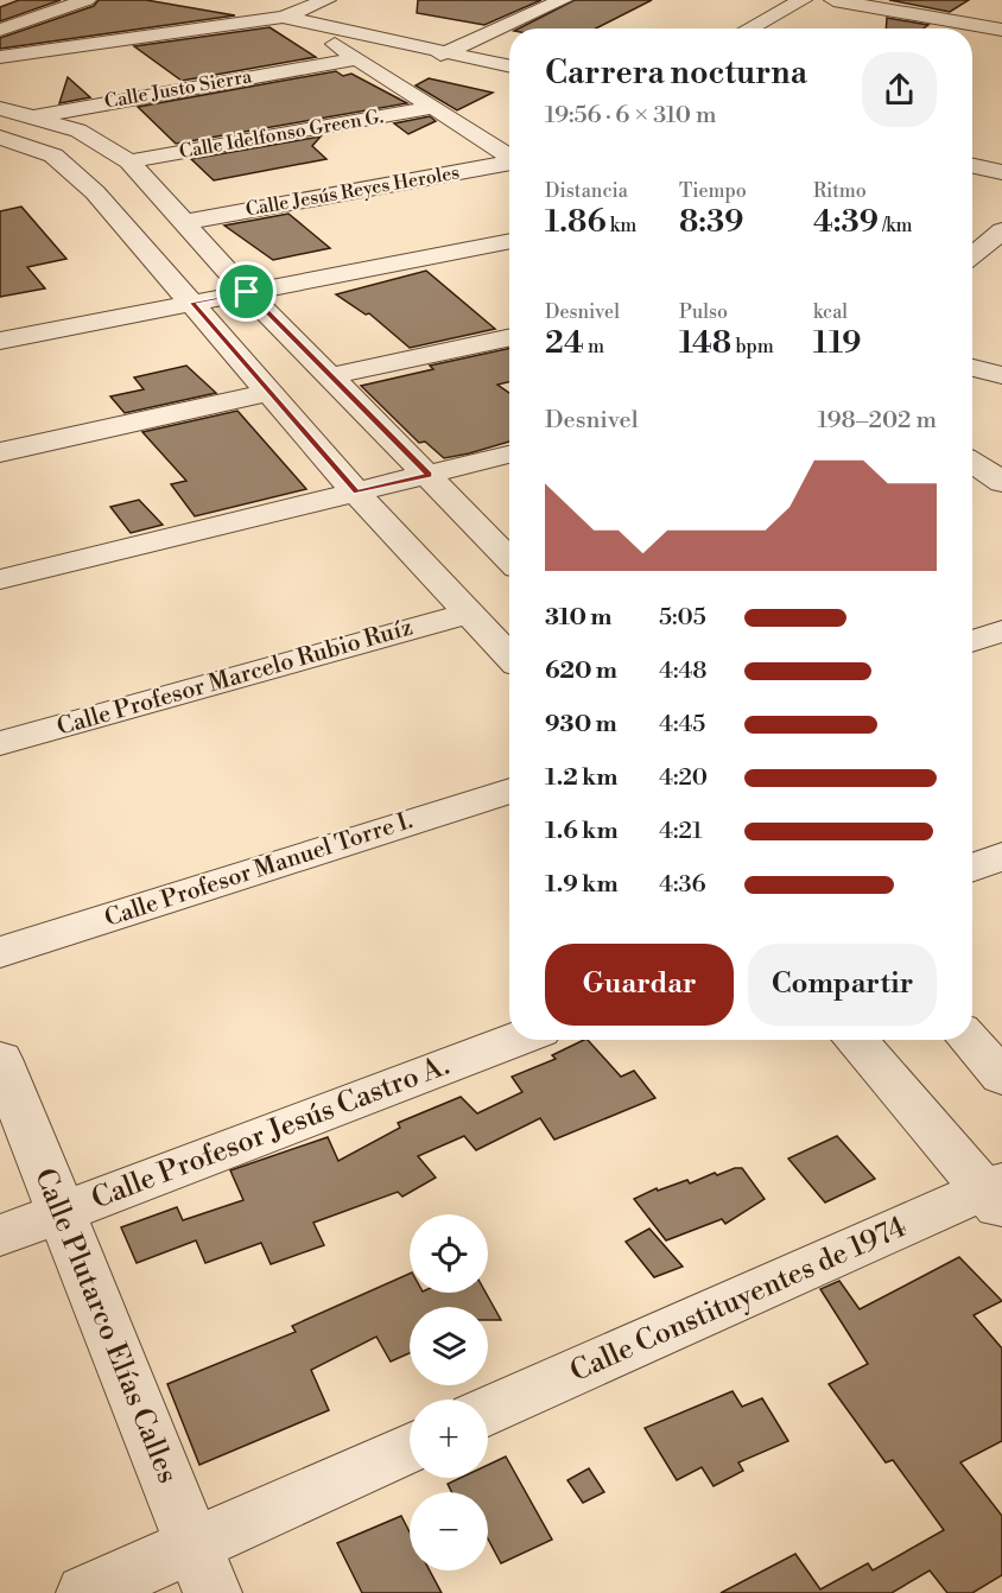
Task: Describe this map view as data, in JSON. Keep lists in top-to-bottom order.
{
  "streets": {
    "street": [
      "Calle Justo Sierra",
      "Calle Idelfonso Green G.",
      "Calle Jesús Reyes Heroles",
      "Calle Profesor Marcelo Rubio Ruíz",
      "Calle Profesor Manuel Torre I.",
      "Calle Profesor Jesús Castro A.",
      "Calle Constituyentes de 1974",
      "Calle Plutarco Elías Calles"
    ]
  },
  "crossings": [
    ["Calle Profesor Jesús Castro A.", "Calle Plutarco Elías Calles"]
  ],
  "page": {
    "heading": ["Carrera nocturna", "19:56 · 6 × 310 m"],
    "stats": [
      ["Distancia", "1.86 km"],
      ["Tiempo", "8:39"],
      ["Ritmo", "4:39 /km"],
      ["Desnivel", "24 m"],
      ["Pulso", "148 bpm"],
      ["kcal", "119"]
    ],
    "chart": ["Desnivel", "198–202 m"],
    "list": [
      {
        "name": "310 m",
        "note": "5:05"
      },
      {
        "name": "620 m",
        "note": "4:48"
      },
      {
        "name": "930 m",
        "note": "4:45"
      },
      {
        "name": "1.2 km",
        "note": "4:20"
      },
      {
        "name": "1.6 km",
        "note": "4:21"
      },
      {
        "name": "1.9 km",
        "note": "4:36"
      }
    ],
    "buttons": ["Guardar", "Compartir"],
    "map_buttons": ["+", "−"]
  }
}
